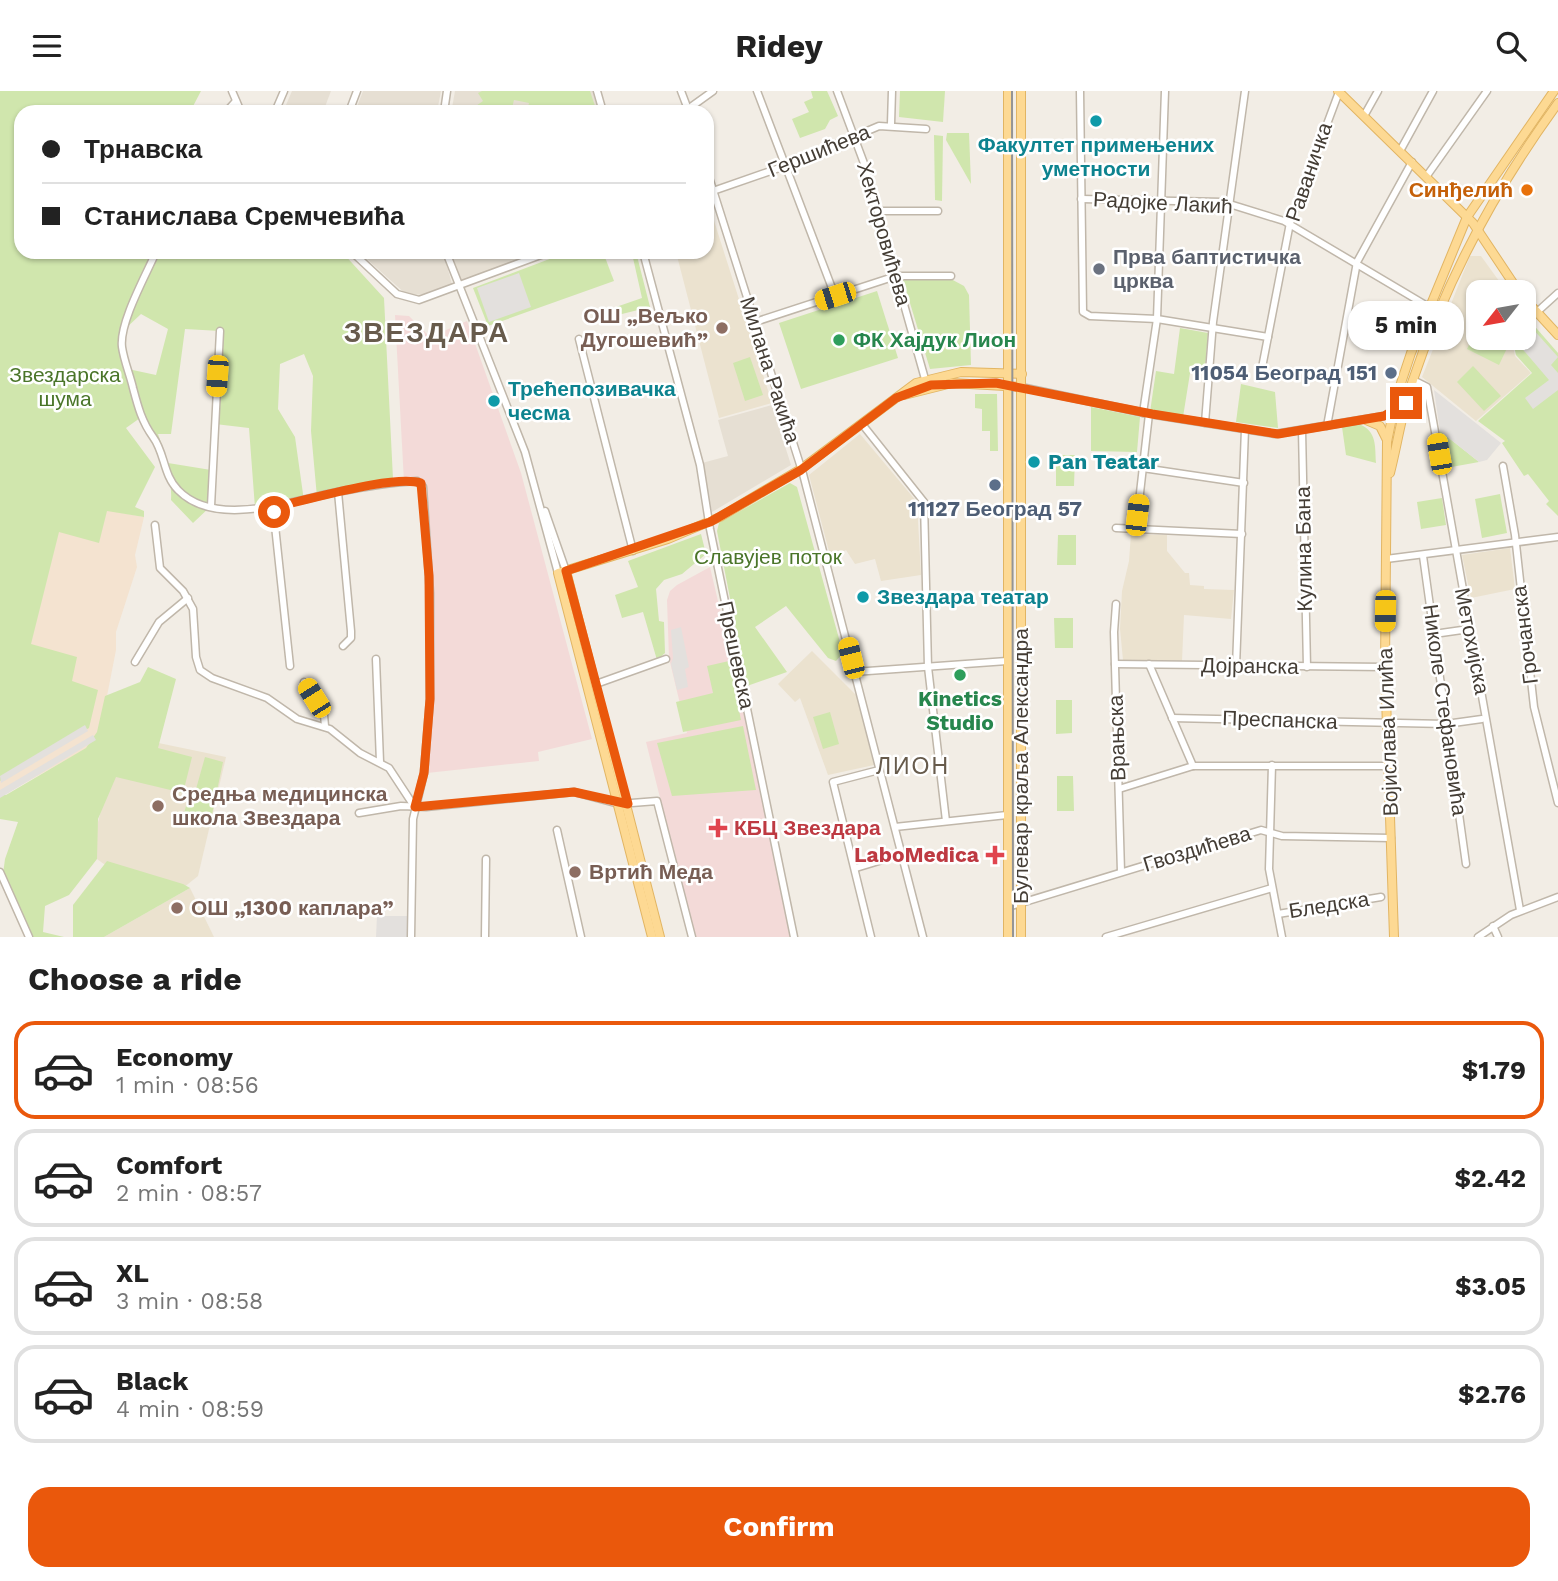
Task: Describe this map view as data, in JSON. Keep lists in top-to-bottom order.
{
  "streets": {
    "main road": ["Војислава Илића", "Булевар краља Александра"],
    "street": [
      "Гершићева",
      "Раваничка",
      "Радојке Лакић",
      "Хекторовићева",
      "Милана Ракића",
      "Кулина Бана",
      "Грочанска",
      "Метохијска",
      "Прешевска",
      "Дојранска",
      "Николе Стефановића",
      "Преспанска",
      "Врањска",
      "Гвоздићева",
      "Бледска"
    ]
  },
  "crossings": [
    ["Гершићева", "Хекторовићева"],
    ["Гершићева", "Милана Ракића"],
    ["Раваничка", "Радојке Лакић"],
    ["Радојке Лакић", "Војислава Илића"],
    ["Кулина Бана", "Дојранска"],
    ["Метохијска", "Преспанска"],
    ["Метохијска", "Војислава Илића"],
    ["Дојранска", "Војислава Илића"],
    ["Дојранска", "Врањска"],
    ["Николе Стефановића", "Преспанска"],
    ["Преспанска", "Војислава Илића"],
    ["Војислава Илића", "Гвоздићева"],
    ["Врањска", "Гвоздићева"],
    ["Булевар краља Александра", "Гвоздићева"]
  ],
  "districts": ["ЗВЕЗДАРА", "ЛИОН"],
  "parks": ["Звездарска шума", "Славујев поток"],
  "places": {
    "other": [
      "Факултет примењених уметности",
      "Синђелић",
      "Прва баптистичка црква",
      "ОШ „Вељко Дугошевић”",
      "ФК Хајдук Лион",
      "11054 Београд 151",
      "Трећепозивачка чесма",
      "Pan Teatar",
      "11127 Београд 57",
      "Звездара театар",
      "Kinetics Studio",
      "Средња медицинска школа Звездара",
      "Вртић Меда",
      "ОШ „1300 каплара”"
    ],
    "health": ["КБЦ Звездара", "LaboMedica"]
  },
  "north": "bottom left",
  "page": {
    "header": "Ridey",
    "banner": ["Трнавска", "Станислава Сремчевића"],
    "bubble": "5 min",
    "heading": "Choose a ride",
    "list": [
      {
        "name": "Economy",
        "note": "1 min · 08:56",
        "value": "$1.79"
      },
      {
        "name": "Comfort",
        "note": "2 min · 08:57",
        "value": "$2.42"
      },
      {
        "name": "XL",
        "note": "3 min · 08:58",
        "value": "$3.05"
      },
      {
        "name": "Black",
        "note": "4 min · 08:59",
        "value": "$2.76"
      }
    ],
    "buttons": "Confirm"
  }
}
